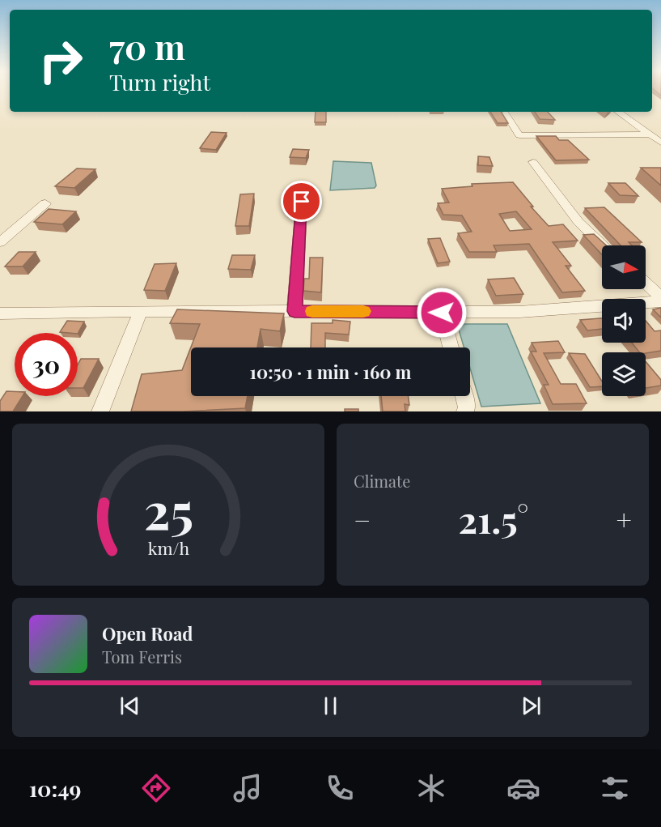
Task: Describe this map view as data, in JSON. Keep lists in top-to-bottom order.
{
  "north": "right",
  "page": {
    "turn": ["70 m", "Turn right"],
    "limit": "30",
    "trip": "10:50 · 1 min · 160 m",
    "tile": "Climate",
    "heat": ["−", "21.5°", "+"],
    "song": ["Open Road", "Tom Ferris"],
    "tabs": "10:49",
    "gauge": ["25", "km/h"]
  }
}
